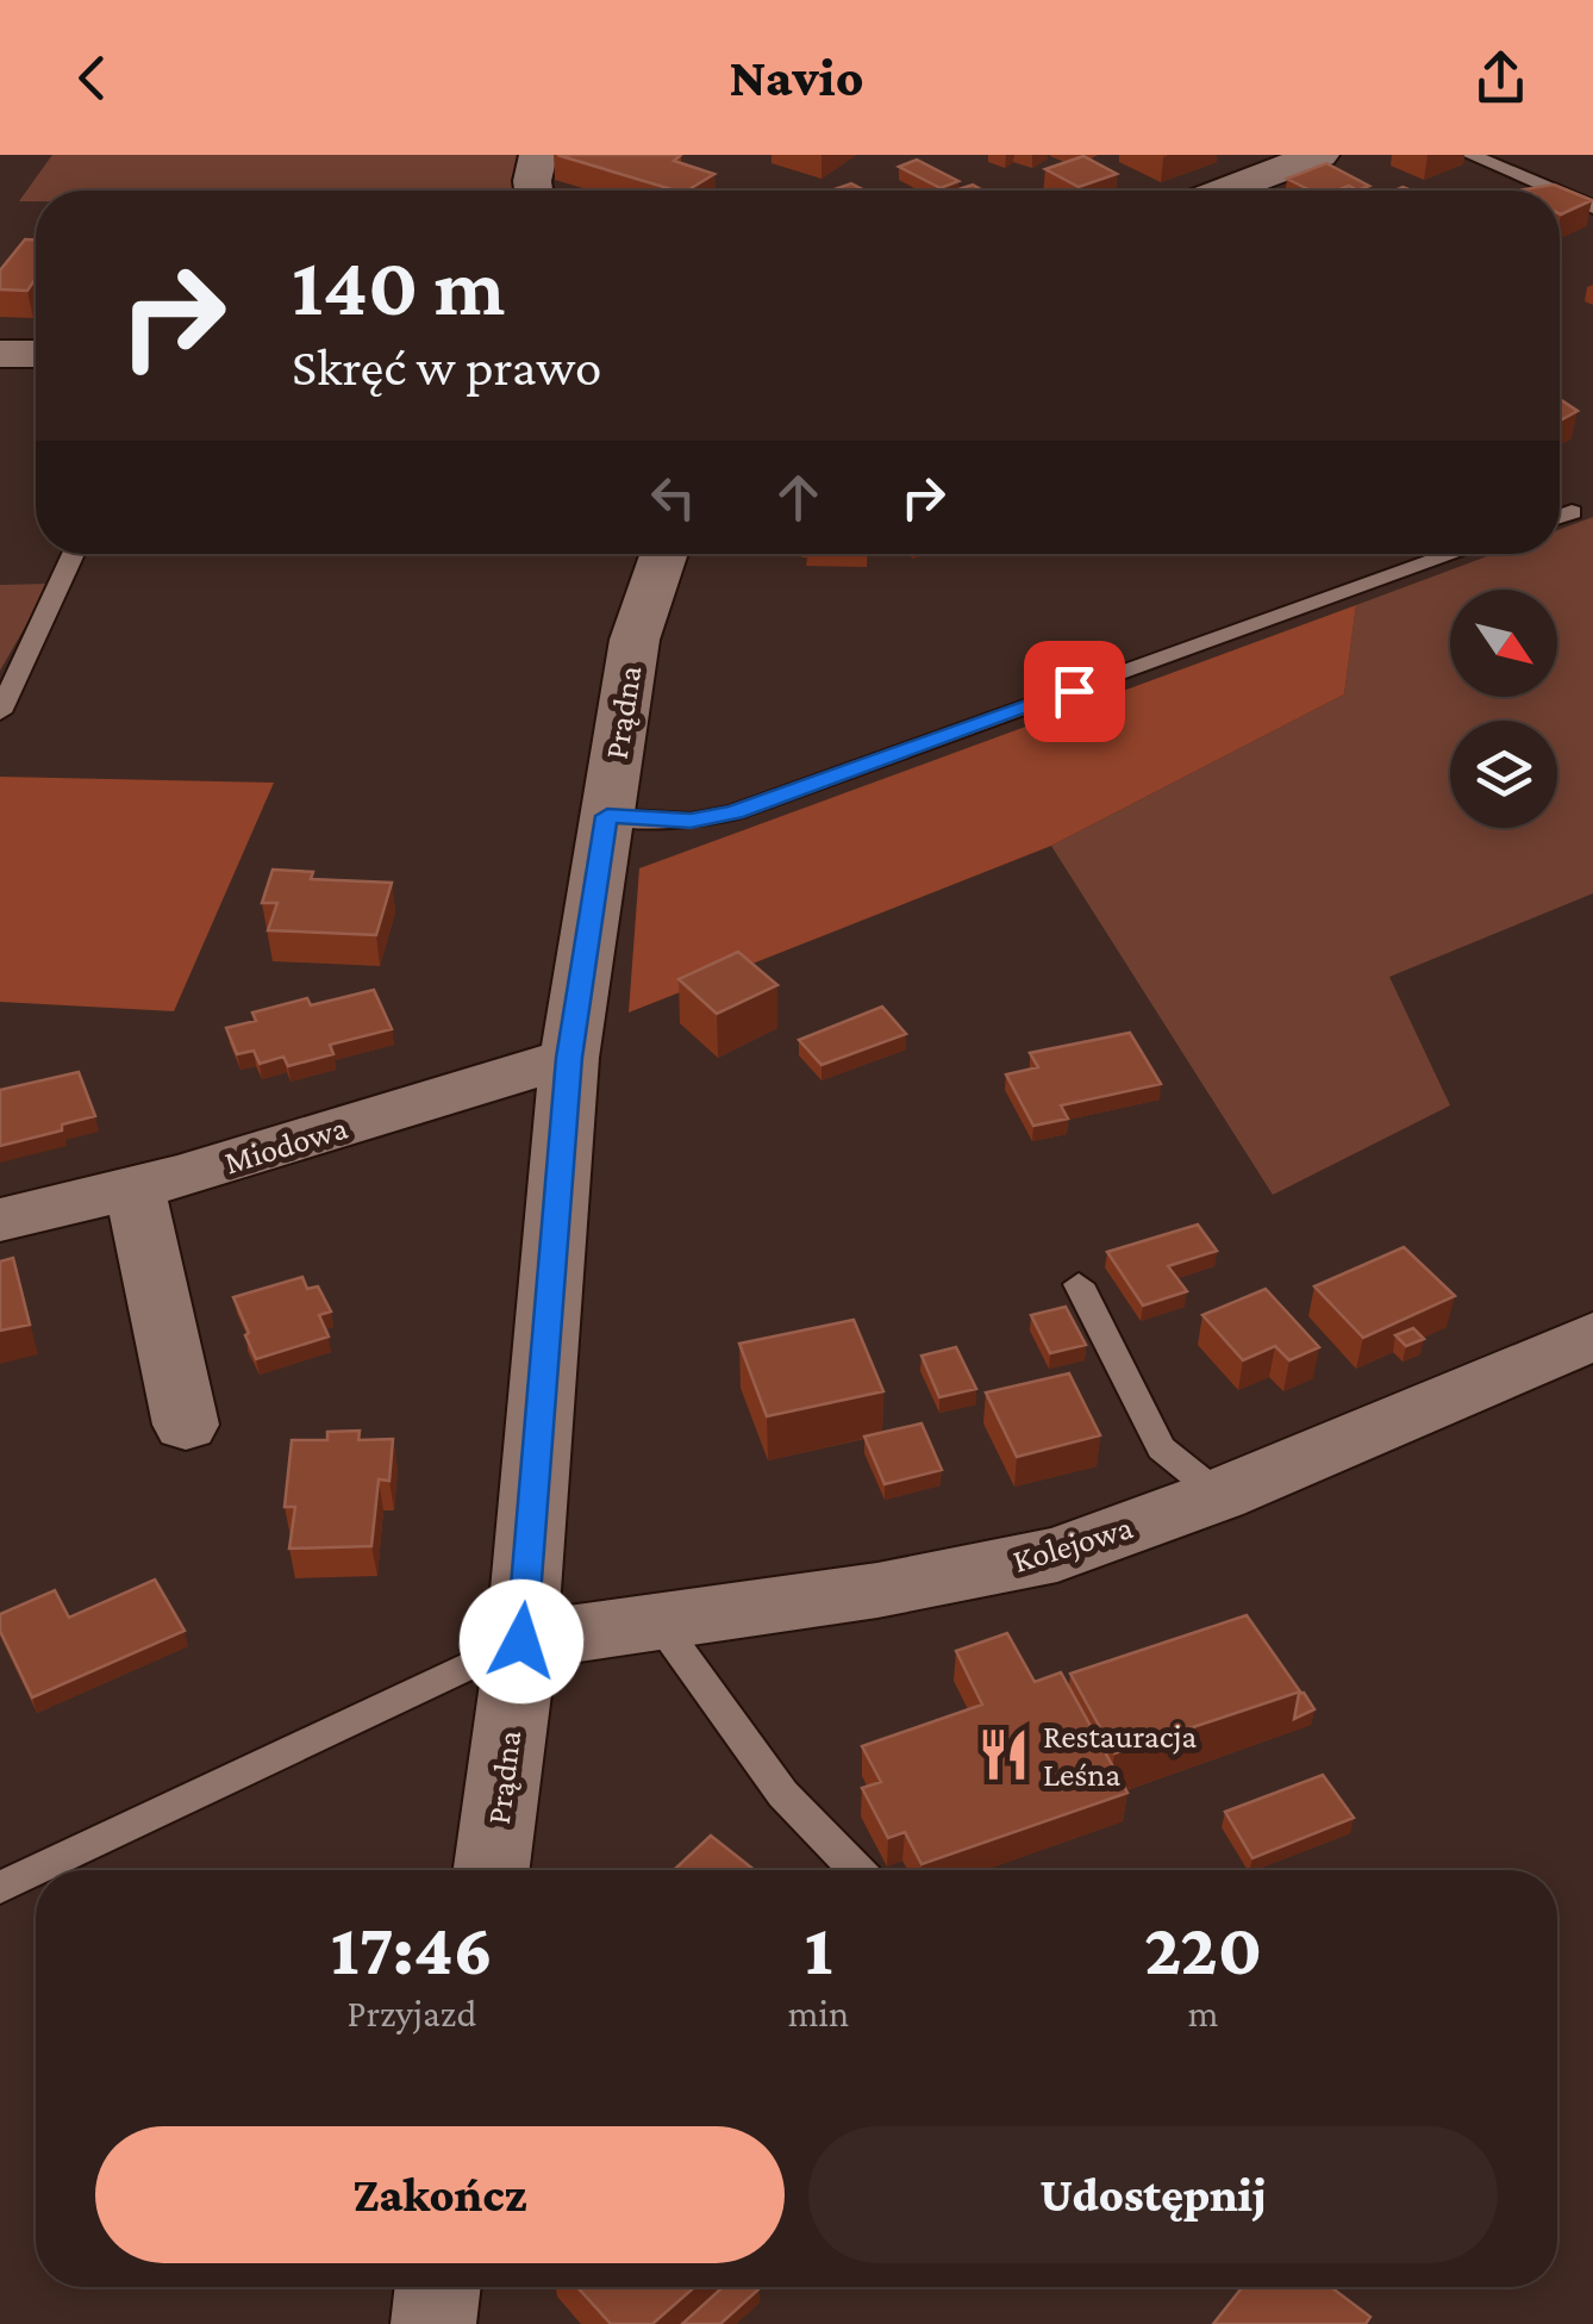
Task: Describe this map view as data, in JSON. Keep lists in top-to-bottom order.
{
  "streets": {
    "street": ["Prądna", "Miodowa", "Kolejowa"]
  },
  "crossings": [
    ["Prądna", "Miodowa"],
    ["Prądna", "Kolejowa"]
  ],
  "places": {
    "restaurant": ["Restauracja Leśna"]
  },
  "north": "bottom right",
  "page": {
    "header": "Navio",
    "turn": ["140 m", "Skręć w prawo"],
    "eta": [
      "17:46",
      "Przyjazd",
      "1",
      "min",
      "220",
      "m"
    ],
    "buttons": ["Zakończ", "Udostępnij"]
  }
}
